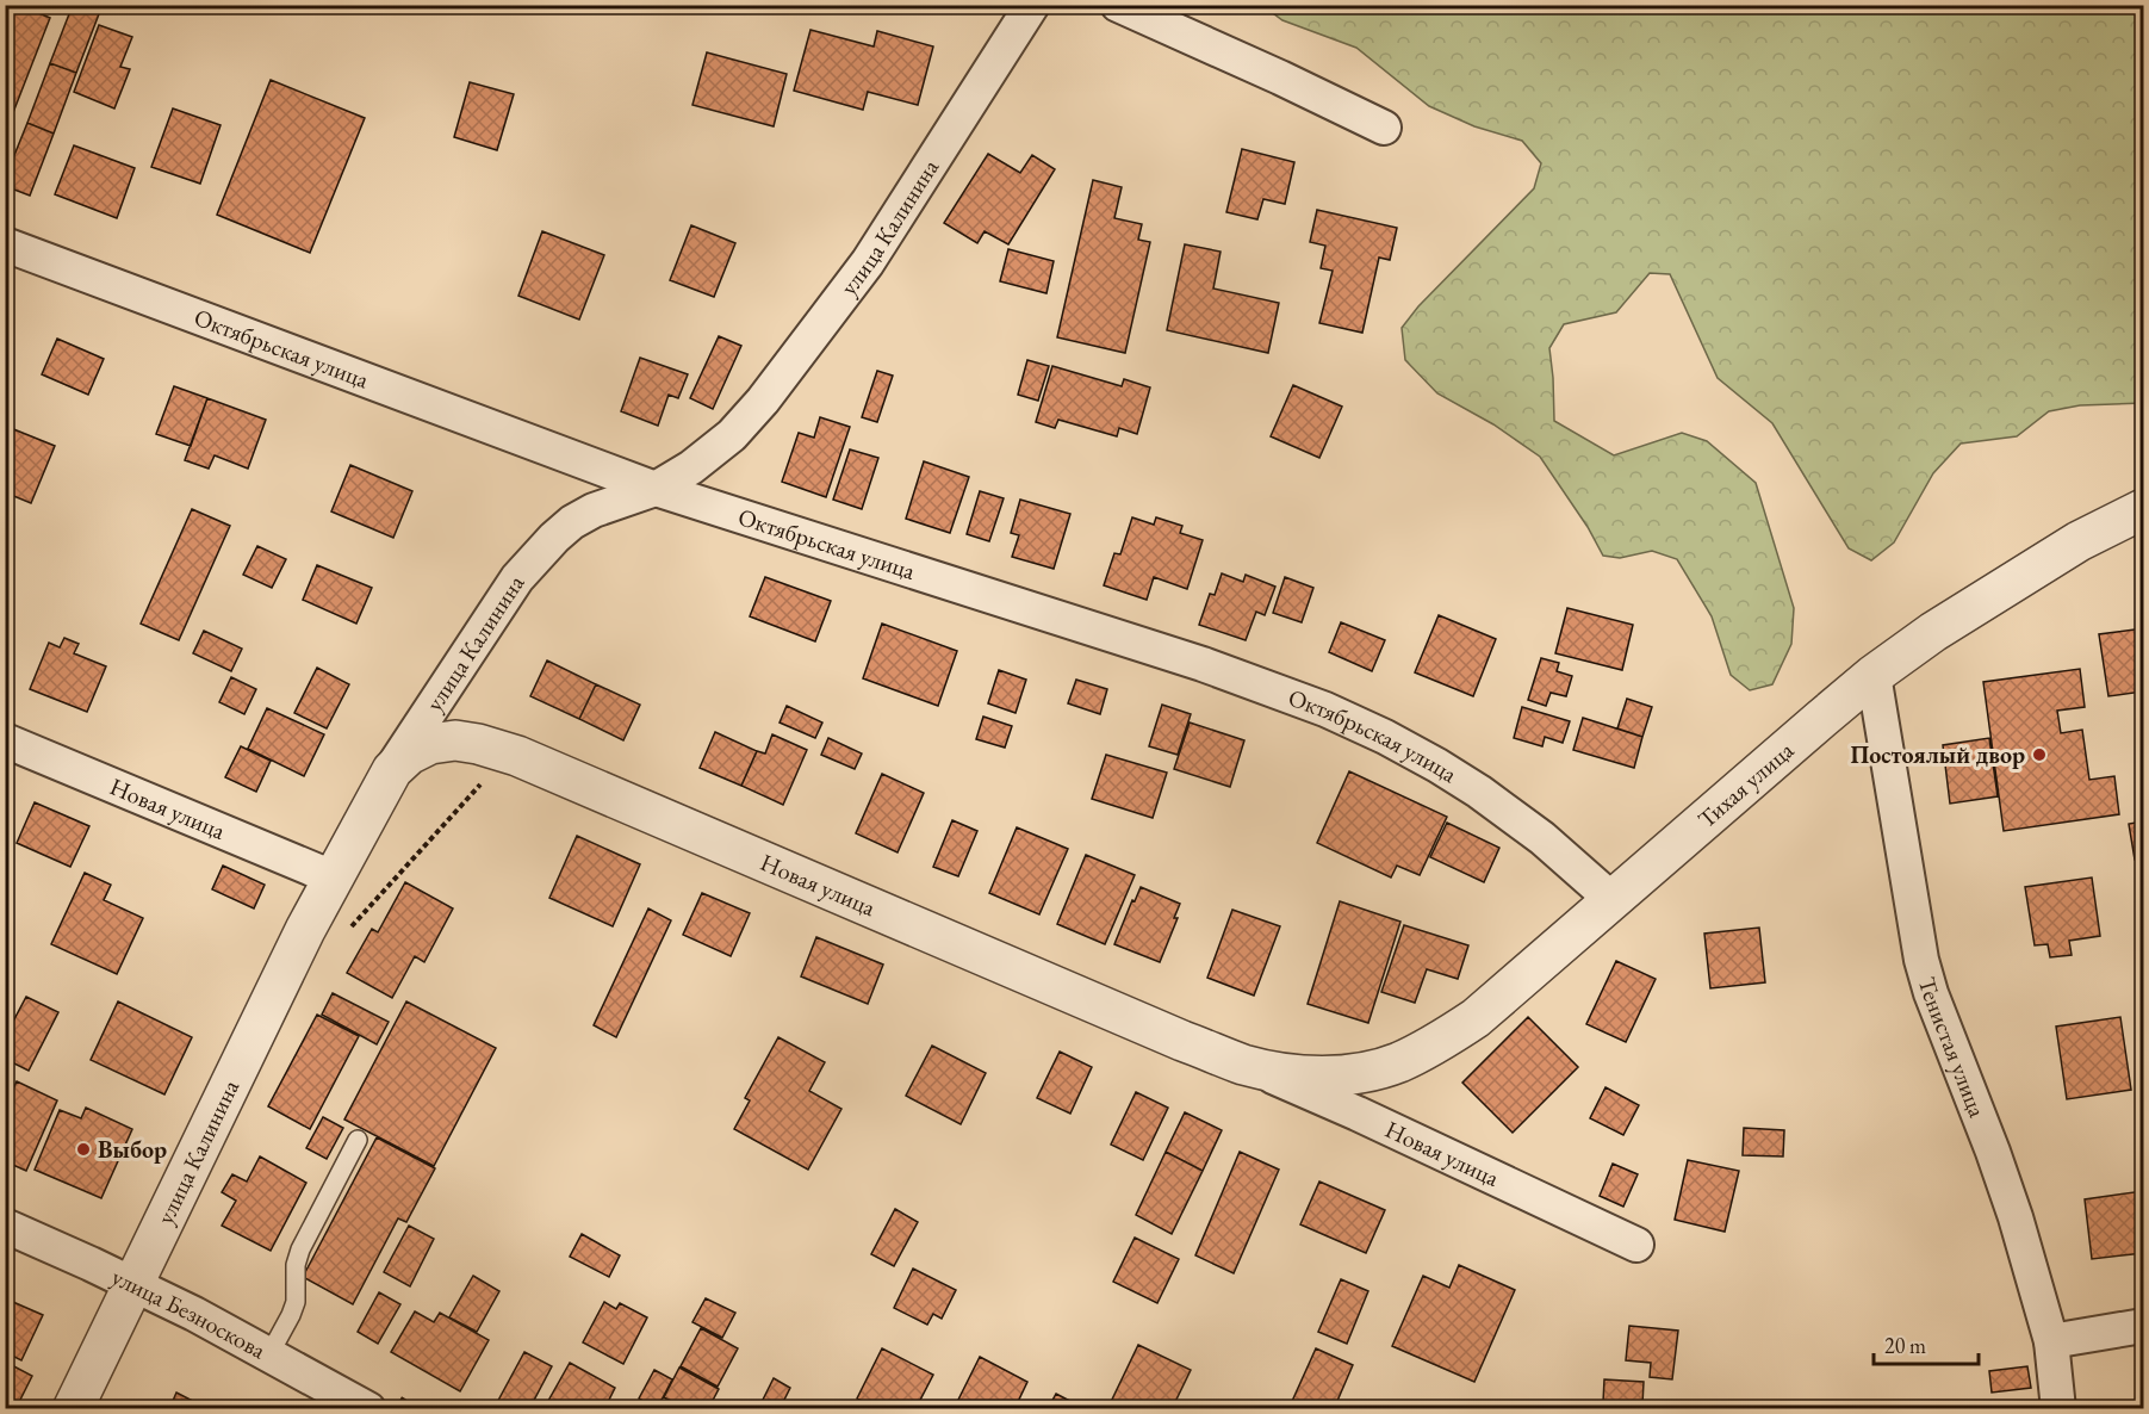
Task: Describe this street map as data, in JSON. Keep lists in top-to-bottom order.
{
  "streets": {
    "street": [
      "улица Калинина",
      "Октябрьская улица",
      "Тихая улица",
      "Новая улица",
      "Тенистая улица",
      "улица Безноскова"
    ]
  },
  "crossings": [
    ["улица Калинина", "Октябрьская улица"],
    ["улица Калинина", "Новая улица"],
    ["улица Калинина", "улица Безноскова"],
    ["Октябрьская улица", "Тихая улица"],
    ["Тихая улица", "Новая улица"],
    ["Тихая улица", "Тенистая улица"]
  ],
  "places": ["Постоялый двор", "Выбор"],
  "scale_bar": "20 m"
}
